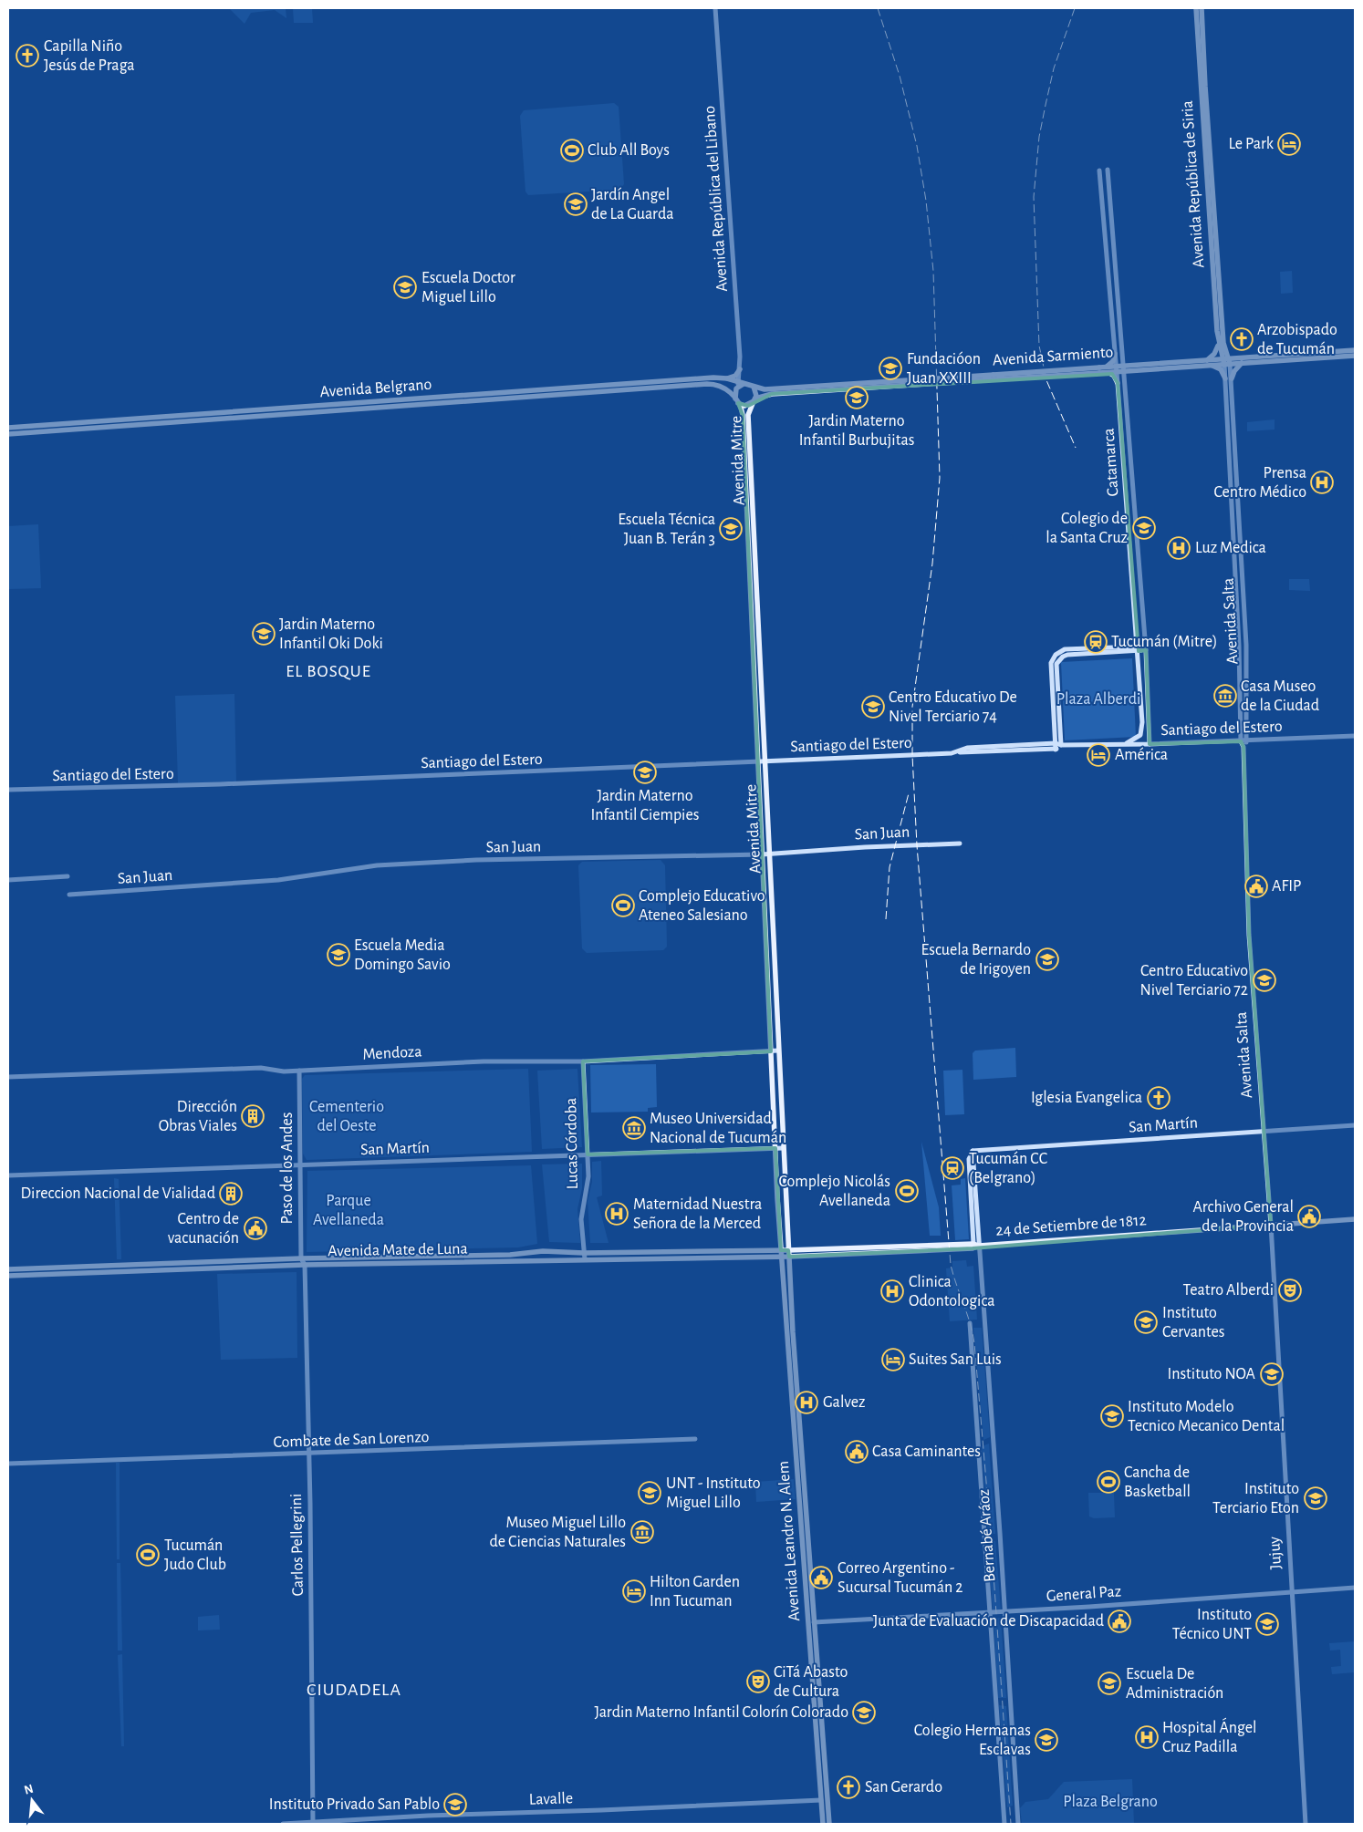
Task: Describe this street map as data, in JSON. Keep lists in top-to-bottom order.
{
  "streets": {
    "main road": [
      "Avenida República de Siria",
      "Avenida Sarmiento",
      "Avenida Belgrano",
      "Avenida Mitre",
      "Avenida Salta",
      "24 de Setiembre de 1812",
      "Avenida Mate de Luna",
      "Avenida Leandro N. Alem"
    ],
    "street": [
      "Avenida República del Libano",
      "Catamarca",
      "Santiago del Estero",
      "San Juan",
      "Mendoza",
      "San Martín",
      "Lucas Córdoba",
      "Paso de los Andes",
      "Combate de San Lorenzo",
      "Bernabé Aráoz",
      "Carlos Pellegrini",
      "Jujuy",
      "General Paz",
      "Lavalle"
    ]
  },
  "crossings": [
    ["Avenida República de Siria", "Avenida Sarmiento"],
    ["Avenida República de Siria", "Avenida Salta"],
    ["Avenida República del Libano", "Avenida Sarmiento"],
    ["Avenida República del Libano", "Avenida Belgrano"],
    ["Avenida República del Libano", "Avenida Mitre"],
    ["Avenida Sarmiento", "Avenida Belgrano"],
    ["Avenida Sarmiento", "Avenida Mitre"],
    ["Avenida Sarmiento", "Catamarca"],
    ["Avenida Sarmiento", "Avenida Salta"],
    ["Avenida Belgrano", "Avenida Mitre"],
    ["Avenida Mitre", "Santiago del Estero"],
    ["Avenida Mitre", "San Juan"],
    ["Avenida Mitre", "Mendoza"],
    ["Avenida Mitre", "San Martín"],
    ["Avenida Mitre", "24 de Setiembre de 1812"],
    ["Avenida Mitre", "Avenida Mate de Luna"],
    ["Avenida Mitre", "Avenida Leandro N. Alem"],
    ["Catamarca", "Santiago del Estero"],
    ["Avenida Salta", "Santiago del Estero"],
    ["Avenida Salta", "San Martín"],
    ["Avenida Salta", "24 de Setiembre de 1812"],
    ["Avenida Salta", "Jujuy"],
    ["Mendoza", "Lucas Córdoba"],
    ["Mendoza", "Paso de los Andes"],
    ["San Martín", "Lucas Córdoba"],
    ["San Martín", "Paso de los Andes"],
    ["San Martín", "Bernabé Aráoz"],
    ["Lucas Córdoba", "Avenida Mate de Luna"],
    ["Paso de los Andes", "Avenida Mate de Luna"],
    ["Paso de los Andes", "Carlos Pellegrini"],
    ["24 de Setiembre de 1812", "Avenida Mate de Luna"],
    ["24 de Setiembre de 1812", "Bernabé Aráoz"],
    ["24 de Setiembre de 1812", "Avenida Leandro N. Alem"],
    ["24 de Setiembre de 1812", "Jujuy"],
    ["Avenida Mate de Luna", "Avenida Leandro N. Alem"],
    ["Avenida Mate de Luna", "Carlos Pellegrini"],
    ["Combate de San Lorenzo", "Carlos Pellegrini"],
    ["Bernabé Aráoz", "General Paz"],
    ["Avenida Leandro N. Alem", "General Paz"],
    ["Avenida Leandro N. Alem", "Lavalle"],
    ["Carlos Pellegrini", "Lavalle"],
    ["Jujuy", "General Paz"]
  ],
  "districts": ["EL BOSQUE", "CIUDADELA"],
  "parks": [
    "Plaza Alberdi",
    "Cementerio del Oeste",
    "Parque Avellaneda",
    "Plaza Belgrano"
  ],
  "places": {
    "church": [
      "Capilla Niño Jesús de Praga",
      "Arzobispado de Tucumán",
      "Iglesia Evangelica",
      "San Gerardo"
    ],
    "hotel": [
      "Le Park",
      "América",
      "Suites San Luis",
      "Hilton Garden Inn Tucuman"
    ],
    "sports": [
      "Club All Boys",
      "Complejo Educativo Ateneo Salesiano",
      "Complejo Nicolás Avellaneda",
      "Cancha de Basketball",
      "Tucumán Judo Club"
    ],
    "school or university": [
      "Jardín Angel de La Guarda",
      "Escuela Doctor Miguel Lillo",
      "Fundacióon Juan XXIII",
      "Jardin Materno Infantil Burbujitas",
      "Colegio de la Santa Cruz",
      "Escuela Técnica Juan B. Terán 3",
      "Jardin Materno Infantil Oki Doki",
      "Centro Educativo De Nivel Terciario 74",
      "Jardin Materno Infantil Ciempies",
      "Escuela Media Domingo Savio",
      "Escuela Bernardo de Irigoyen",
      "Centro Educativo Nivel Terciario 72",
      "Instituto Cervantes",
      "Instituto NOA",
      "Instituto Modelo Tecnico Mecanico Dental",
      "UNT - Instituto Miguel Lillo",
      "Instituto Terciario Eton",
      "Instituto Técnico UNT",
      "Escuela De Administración",
      "Jardin Materno Infantil Colorín Colorado",
      "Colegio Hermanas Esclavas",
      "Instituto Privado San Pablo"
    ],
    "hospital": [
      "Prensa Centro Médico",
      "Luz Medica",
      "Maternidad Nuestra Señora de la Merced",
      "Clinica Odontologica",
      "Galvez",
      "Hospital Ángel Cruz Padilla"
    ],
    "station": ["Tucumán (Mitre)", "Tucumán CC (Belgrano)"],
    "museum": ["Casa Museo de la Ciudad", "Museo Universidad Nacional de Tucumán", "Museo Miguel Lillo de Ciencias Naturales"],
    "public building": [
      "AFIP",
      "Archivo General de la Provincia",
      "Centro de vacunación",
      "Casa Caminantes",
      "Correo Argentino - Sucursal Tucumán 2",
      "Junta de Evaluación de Discapacidad"
    ],
    "building": ["Dirección Obras Viales", "Direccion Nacional de Vialidad"],
    "theatre": ["Teatro Alberdi", "CiTá Abasto de Cultura"]
  },
  "north": "top"
}
